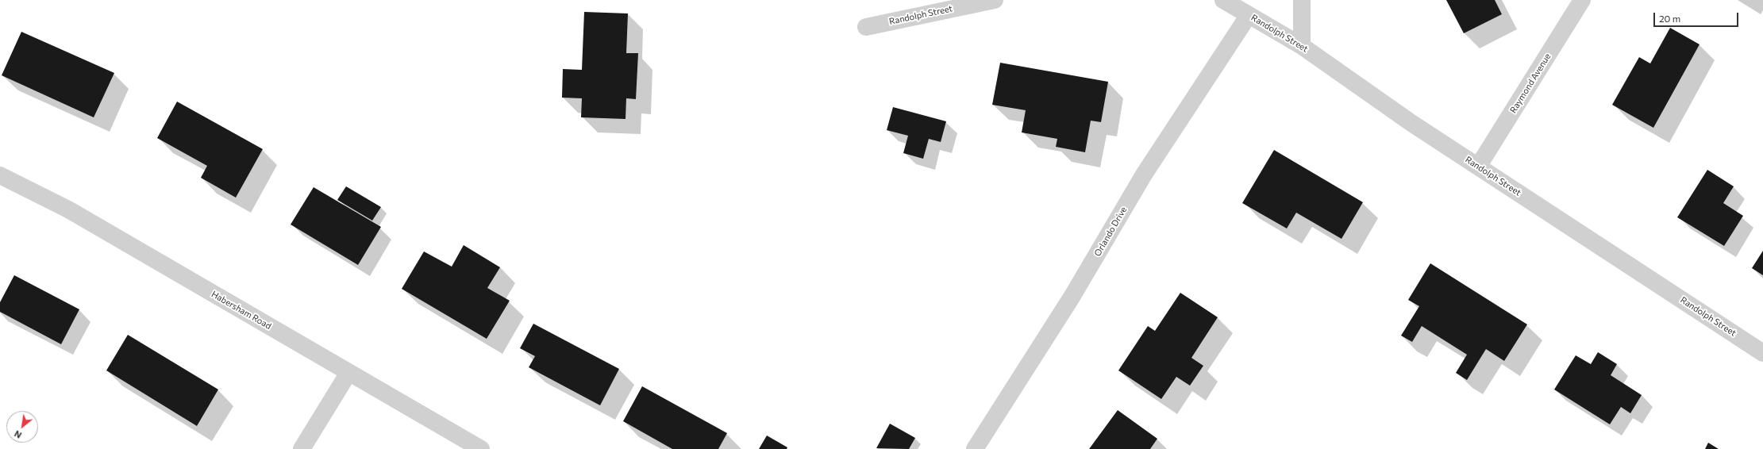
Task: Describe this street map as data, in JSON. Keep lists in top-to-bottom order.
{
  "streets": {
    "street": [
      "Randolph Street",
      "Raymond Avenue",
      "Orlando Drive",
      "Habersham Road"
    ]
  },
  "crossings": [
    ["Randolph Street", "Raymond Avenue"],
    ["Randolph Street", "Orlando Drive"]
  ],
  "scale_bar": "20 m",
  "north": "bottom left"
}
